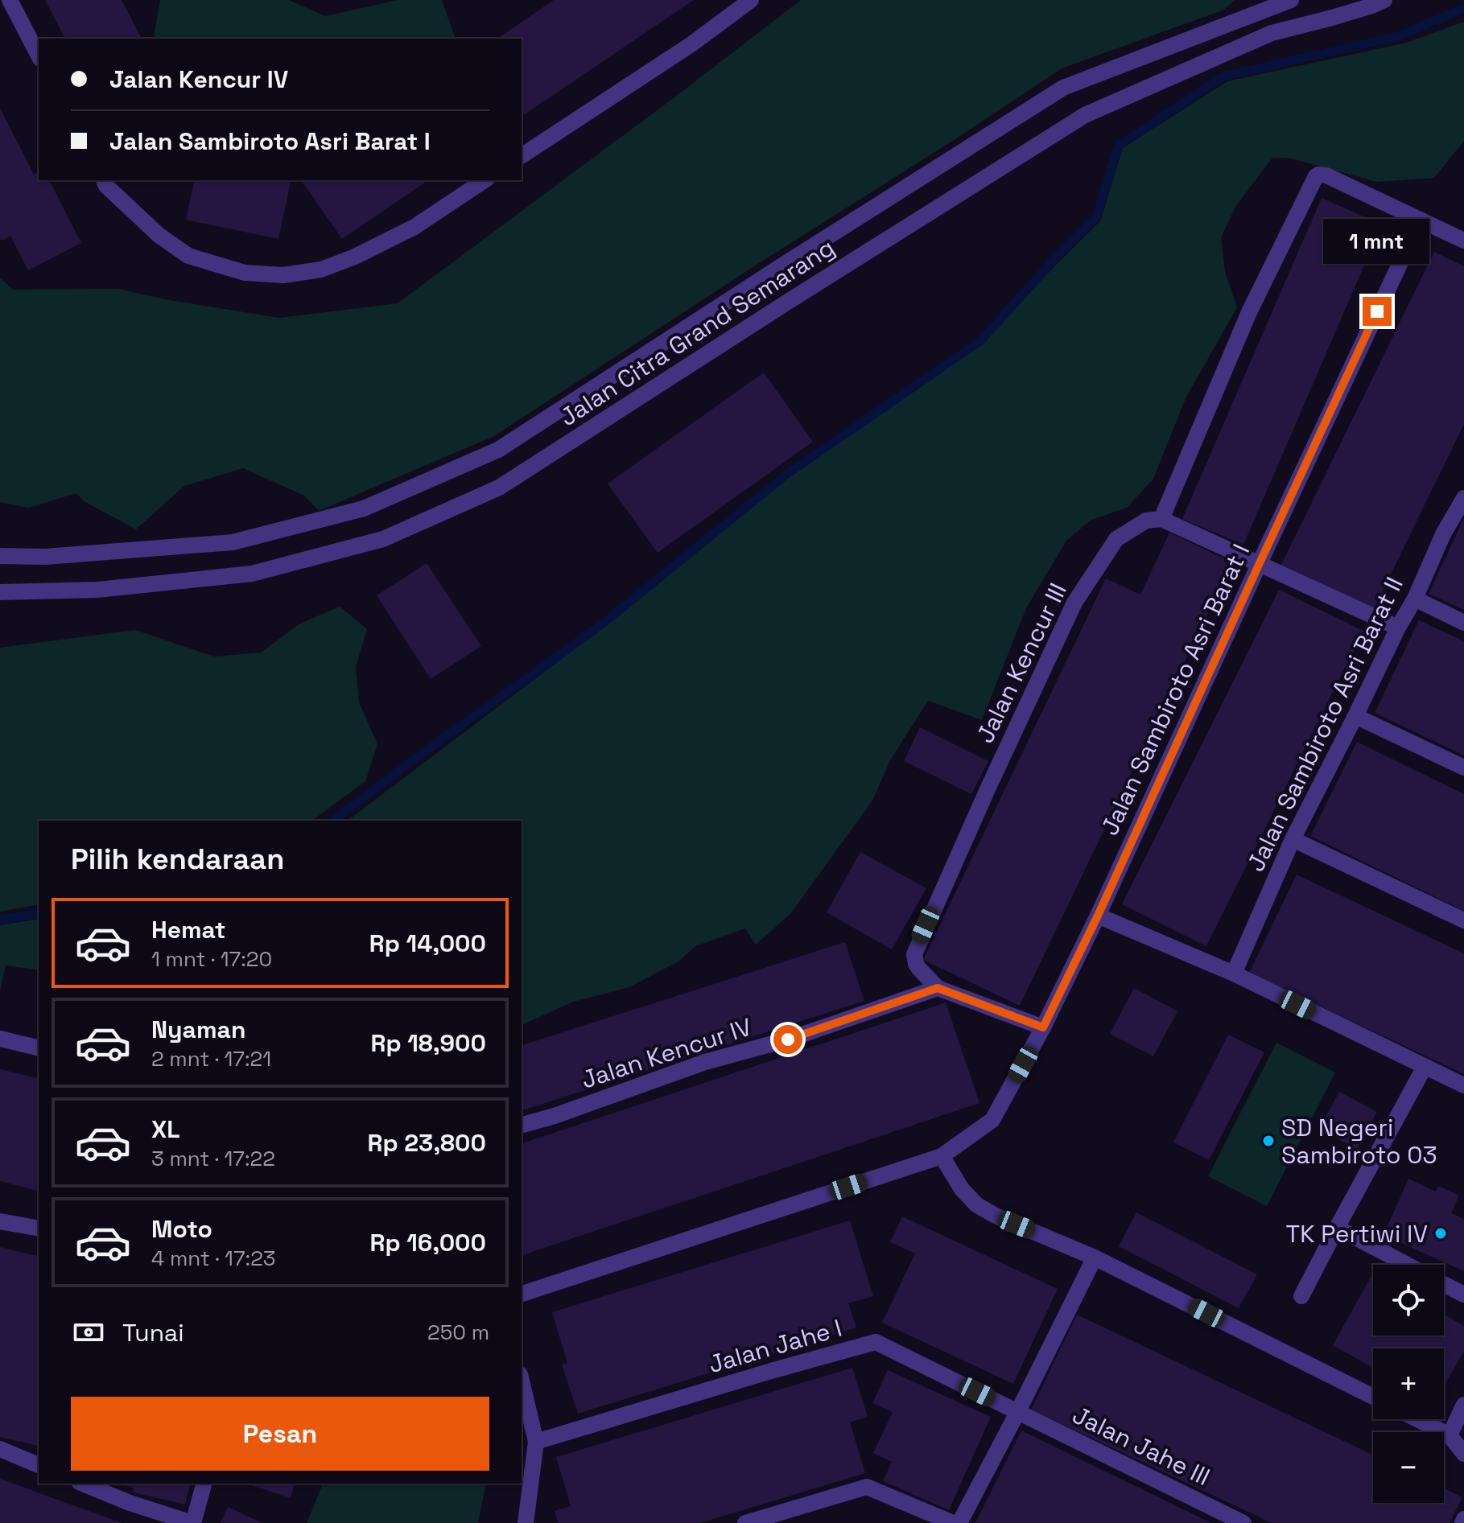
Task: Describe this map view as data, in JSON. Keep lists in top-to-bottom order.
{
  "streets": {
    "street": [
      "Jalan Citra Grand Semarang",
      "Jalan Kencur III",
      "Jalan Sambiroto Asri Barat I",
      "Jalan Sambiroto Asri Barat II",
      "Jalan Kencur IV",
      "Jalan Jahe I",
      "Jalan Jahe III"
    ]
  },
  "crossings": [
    ["Jalan Kencur III", "Jalan Sambiroto Asri Barat I"],
    ["Jalan Kencur III", "Jalan Kencur IV"],
    ["Jalan Jahe I", "Jalan Jahe III"]
  ],
  "places": ["SD Negeri Sambiroto 03", "TK Pertiwi IV"],
  "page": {
    "banner": ["Jalan Kencur IV", "Jalan Sambiroto Asri Barat I"],
    "bubble": "1 mnt",
    "heading": "Pilih kendaraan",
    "list": [
      {
        "name": "Hemat",
        "note": "1 mnt · 17:20",
        "value": "Rp 14,000"
      },
      {
        "name": "Nyaman",
        "note": "2 mnt · 17:21",
        "value": "Rp 18,900"
      },
      {
        "name": "XL",
        "note": "3 mnt · 17:22",
        "value": "Rp 23,800"
      },
      {
        "name": "Moto",
        "note": "4 mnt · 17:23",
        "value": "Rp 16,000"
      }
    ],
    "map_buttons": ["+", "−"],
    "pay": ["Tunai", "250 m"],
    "buttons": "Pesan"
  }
}
